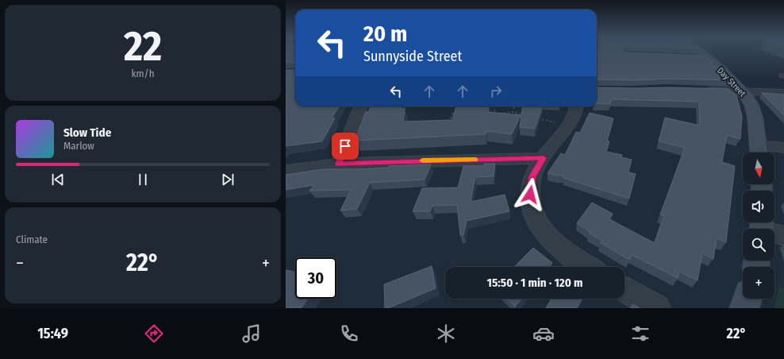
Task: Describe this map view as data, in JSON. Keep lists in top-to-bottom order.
{
  "streets": {
    "street": ["Day Street"]
  },
  "north": "bottom",
  "page": {
    "tile": [
      ["22", "km/h"],
      "Climate"
    ],
    "turn": ["20 m", "Sunnyside Street"],
    "song": ["Slow Tide", "Marlow"],
    "map_buttons": "+",
    "heat": ["−", "22°", "+"],
    "limit": "30",
    "trip": "15:50 · 1 min · 120 m",
    "tabs": ["15:49", "22°"]
  }
}
